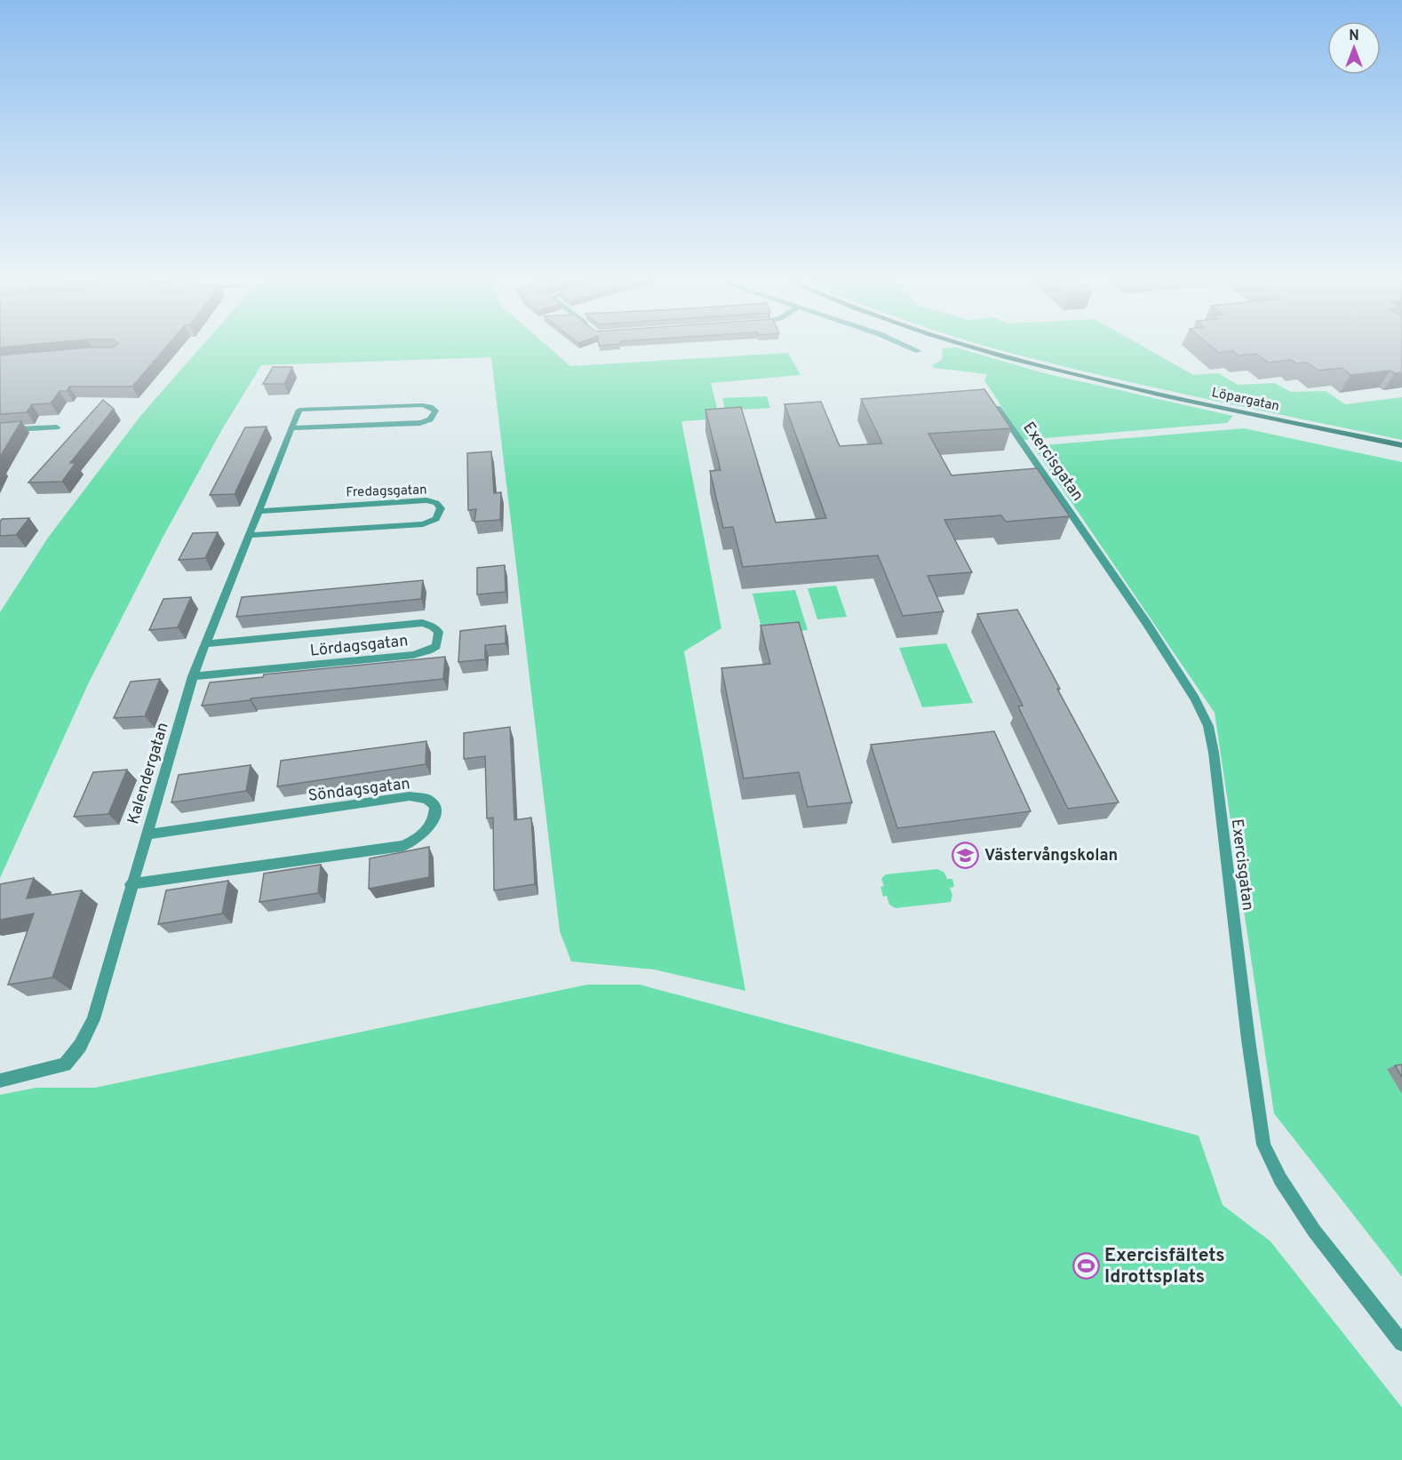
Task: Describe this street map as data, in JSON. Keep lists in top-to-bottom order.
{
  "streets": {
    "street": [
      "Löpargatan",
      "Exercisgatan",
      "Fredagsgatan",
      "Lördagsgatan",
      "Kalendergatan",
      "Söndagsgatan"
    ]
  },
  "crossings": [
    ["Fredagsgatan", "Kalendergatan"],
    ["Lördagsgatan", "Kalendergatan"],
    ["Kalendergatan", "Söndagsgatan"]
  ],
  "places": {
    "school or university": ["Västervångskolan"],
    "sports": ["Exercisfältets Idrottsplats"]
  },
  "north": "top"
}
